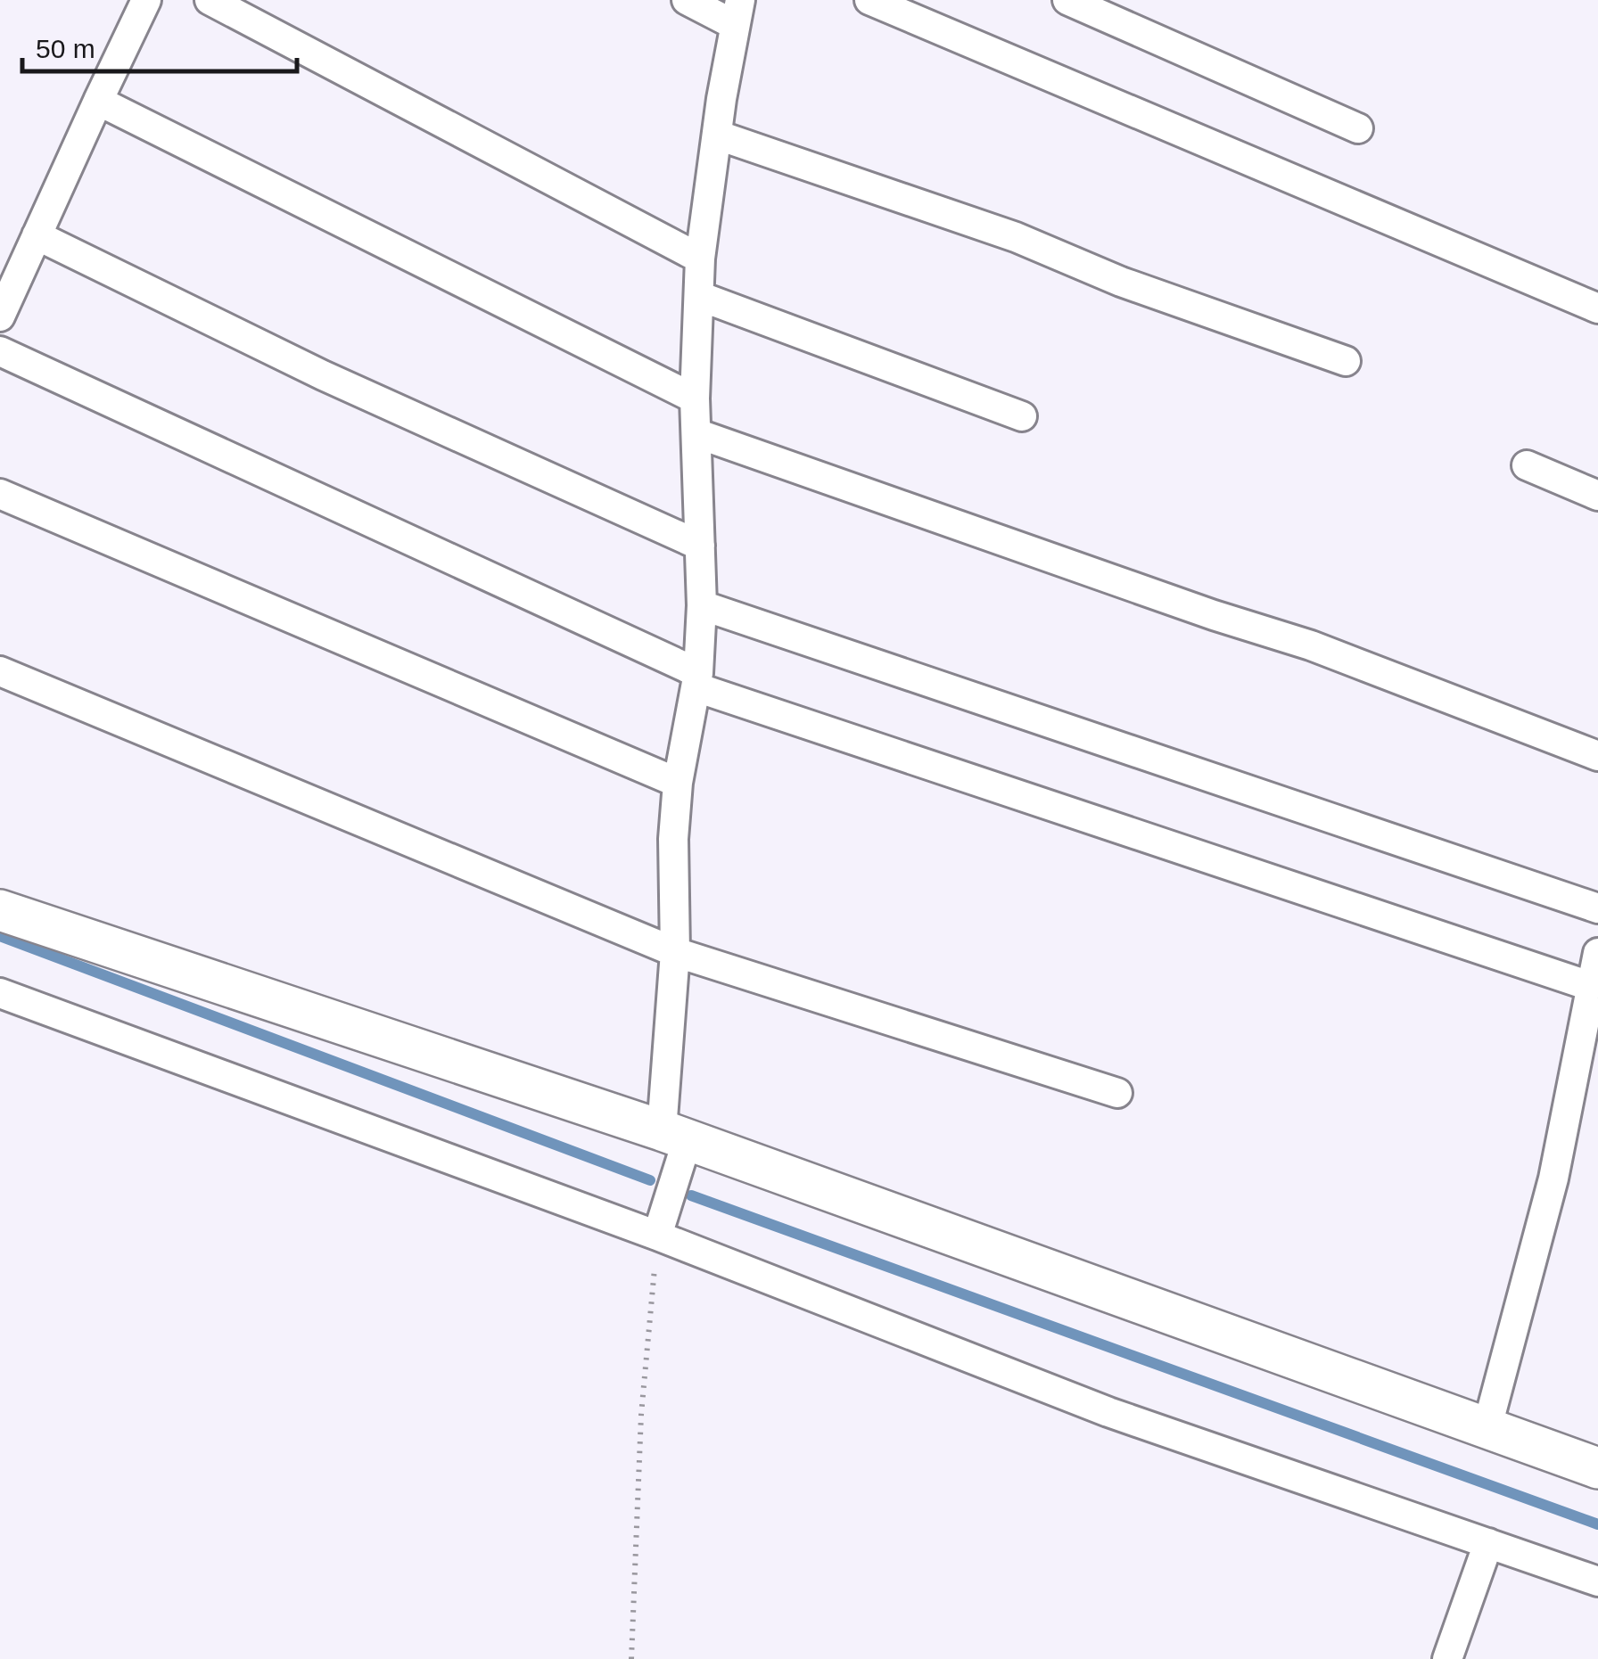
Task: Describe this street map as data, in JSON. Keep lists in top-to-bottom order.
{
  "scale_bar": "50 m"
}
